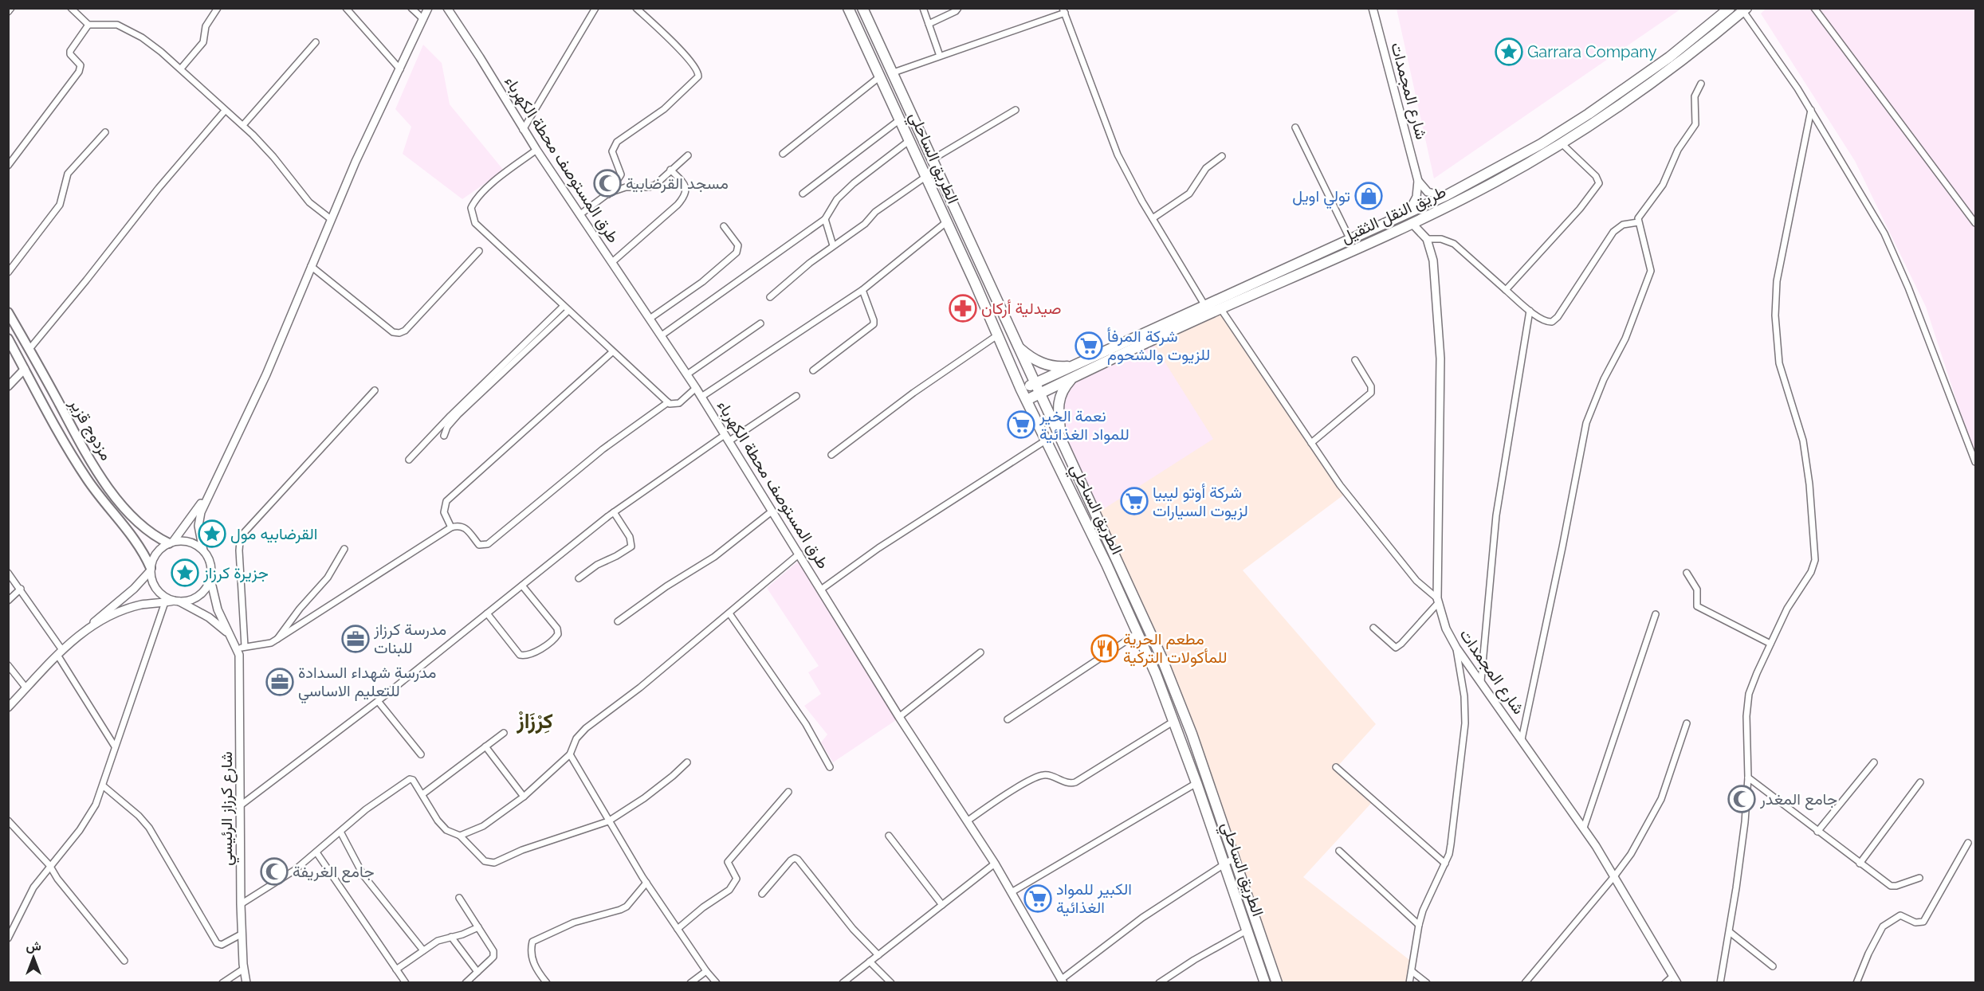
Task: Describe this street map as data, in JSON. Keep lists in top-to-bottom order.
{
  "streets": {
    "highway": ["الطريق الساحلي", "طريق النقل الثقيل"],
    "main road": [
      "شارع المجمدات",
      "طرق المستوصف محطة الكهرباء",
      "مزدوج قزير",
      "شارع كرزاز الرئيسي"
    ]
  },
  "crossings": [
    ["شارع المجمدات", "طريق النقل الثقيل"],
    ["الطريق الساحلي", "طريق النقل الثقيل"],
    ["مزدوج قزير", "شارع كرزاز الرئيسي"]
  ],
  "districts": ["كِرْزَازْ"],
  "places": {
    "place": ["Garrara Company", "القرضابيه مول", "جزيرة كرزاز"],
    "mosque": ["مسجد القرضابية", "جامع المغدر", "جامع الغريفة"],
    "shop": ["تولي اويل"],
    "pharmacy": ["صيدلية أركان"],
    "supermarket": [
      "شركة المرفأ للزيوت والشحوم",
      "نعمة الخير للمواد الغذائية",
      "شركة أوتو ليبيا لزيوت السيارات",
      "الكبير للمواد الغذائية"
    ],
    "office": ["مدرسة كرزاز للبنات", "مدرسة شهداء السدادة للتعليم الاساسي"],
    "restaurant": ["مطعم الحرية للمأكولات التركية"]
  },
  "north": "top"
}
